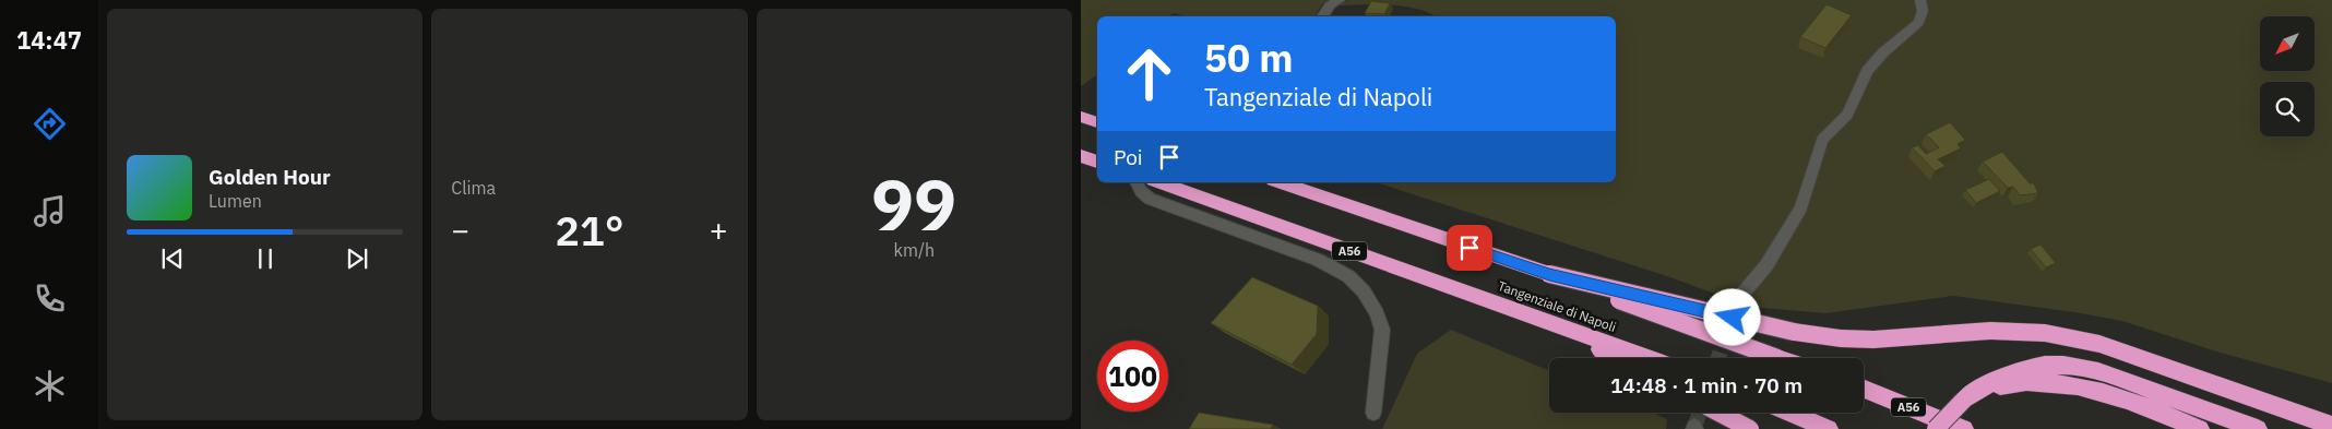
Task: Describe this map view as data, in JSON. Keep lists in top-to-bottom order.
{
  "streets": {
    "highway": ["A56", "Tangenziale di Napoli"]
  },
  "north": "bottom left",
  "page": {
    "tabs": "14:47",
    "tile": [
      "Clima",
      ["99", "km/h"]
    ],
    "turn": ["50 m", "Tangenziale di Napoli"],
    "then": "Poi",
    "song": ["Golden Hour", "Lumen"],
    "heat": ["−", "21°", "+"],
    "limit": "100",
    "trip": "14:48 · 1 min · 70 m"
  }
}
